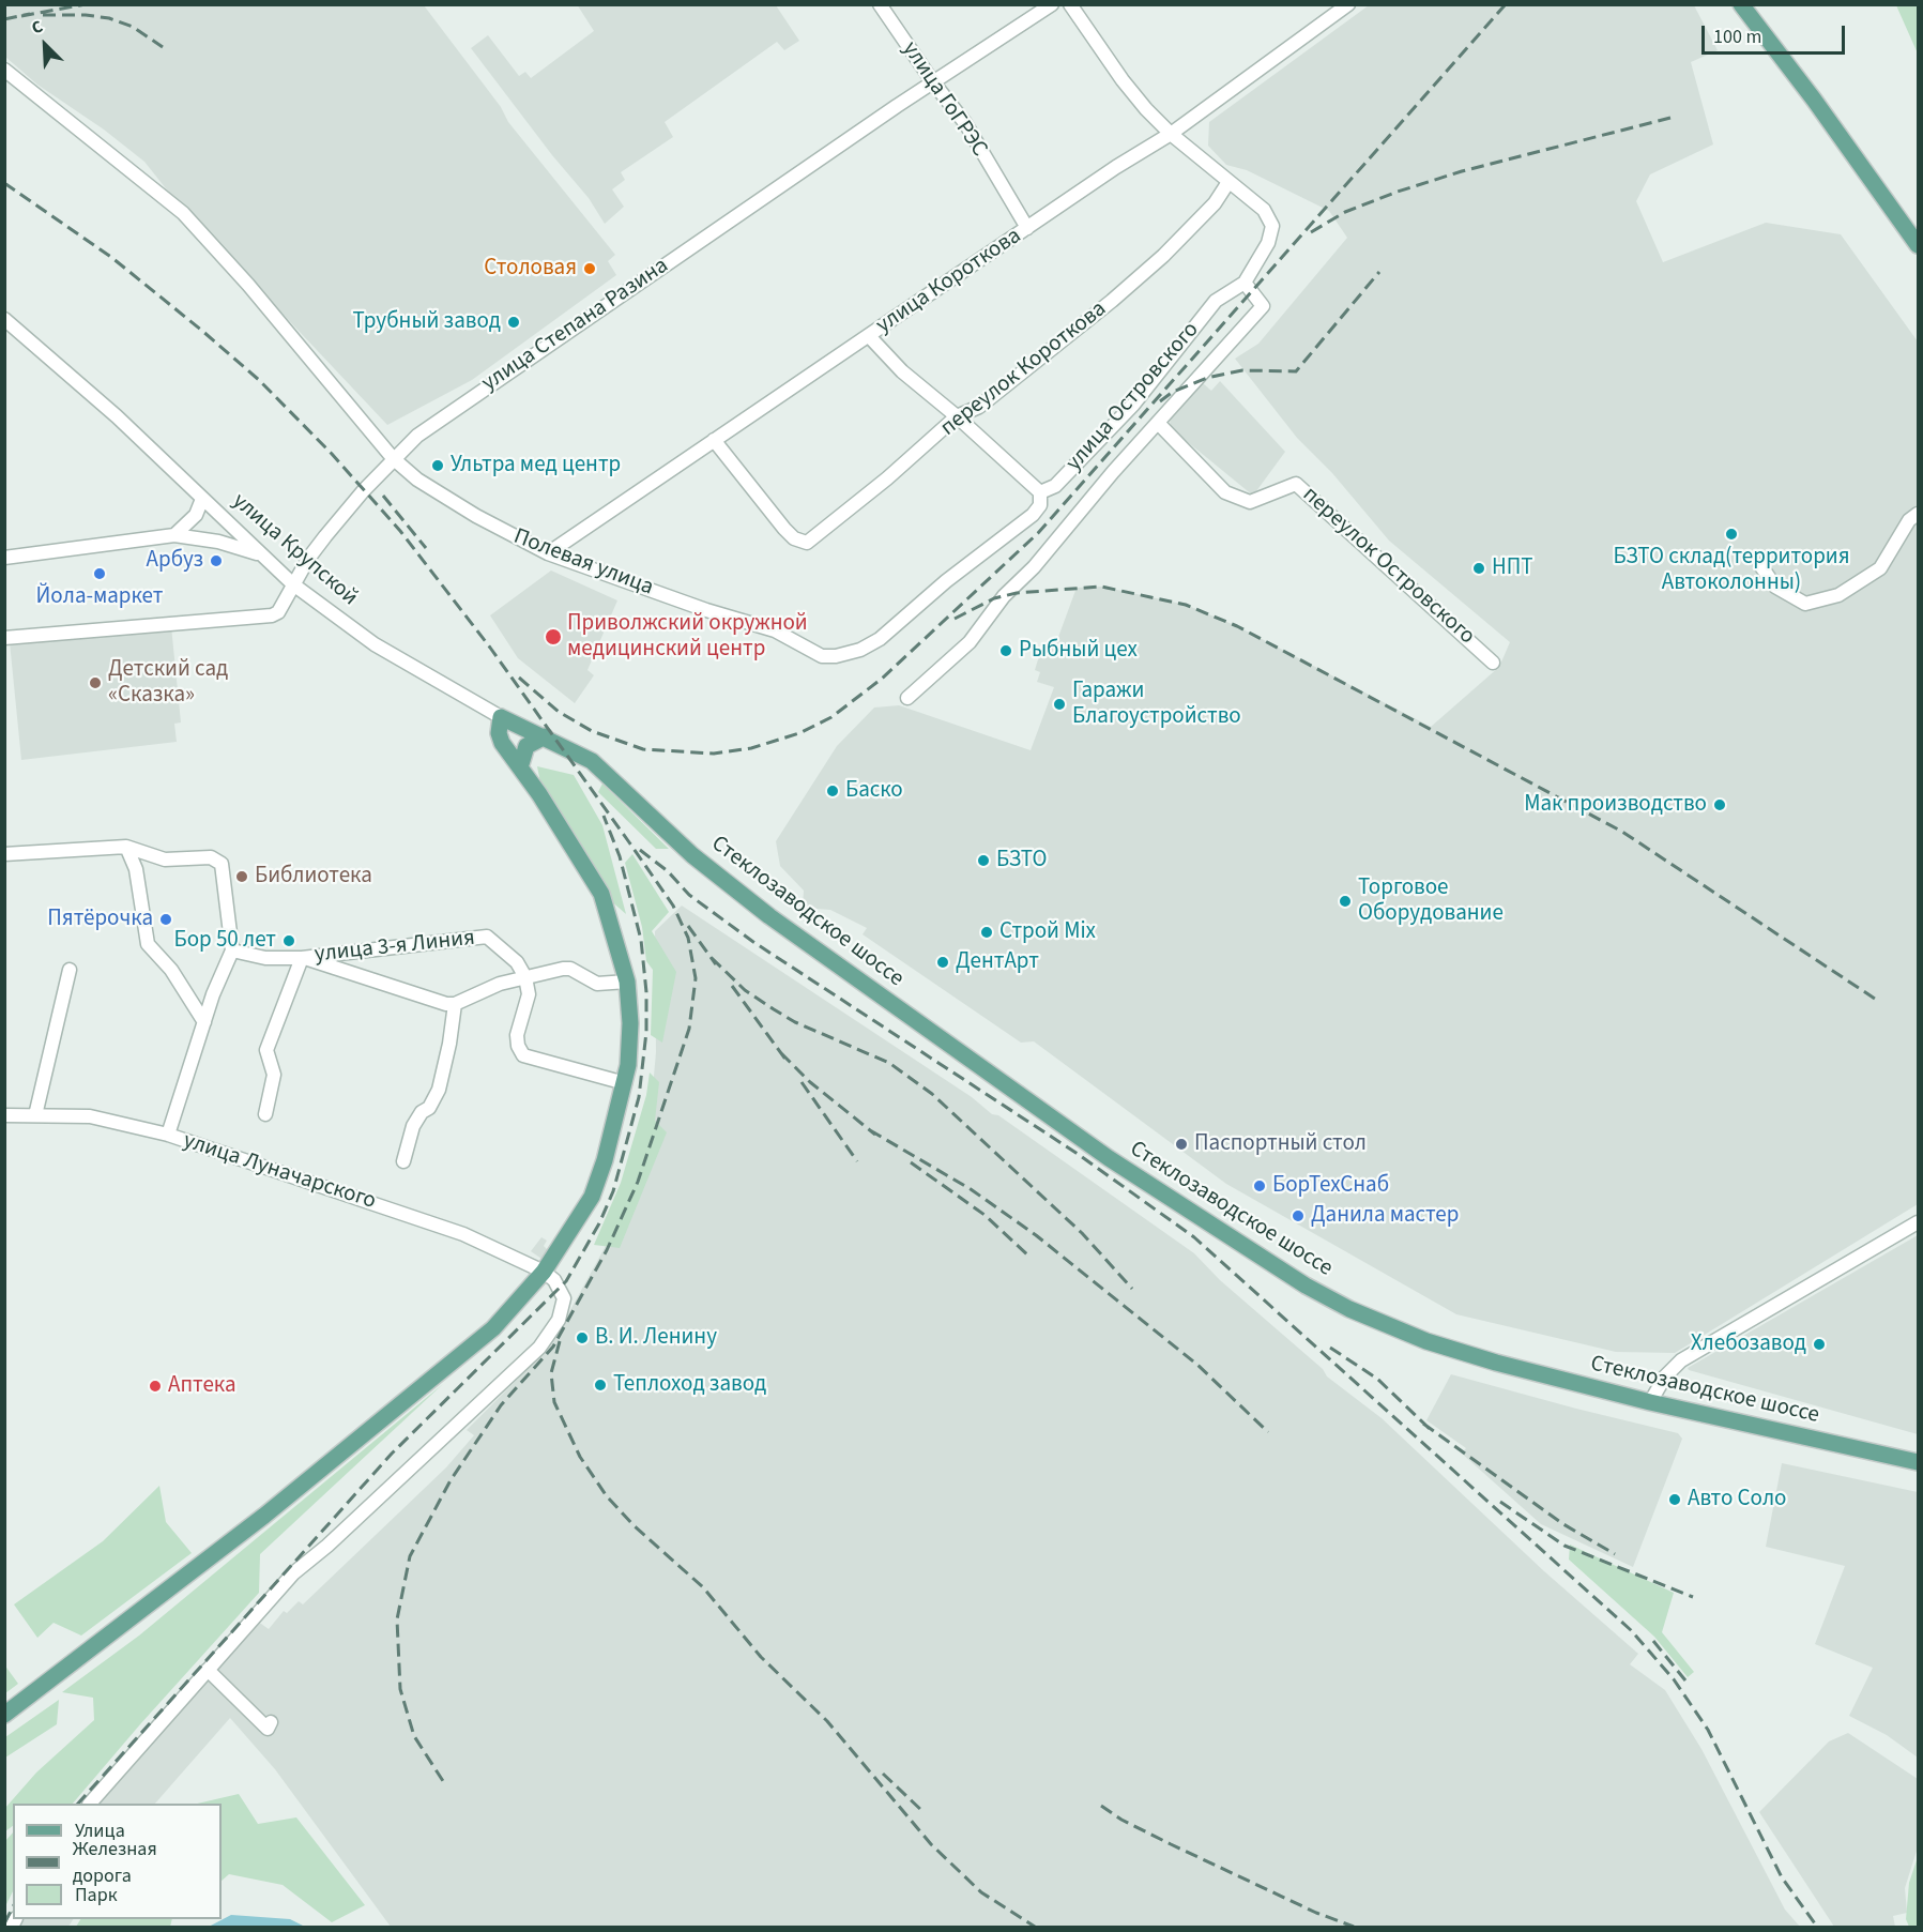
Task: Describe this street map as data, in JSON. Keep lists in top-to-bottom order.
{
  "streets": {
    "main road": ["улица Крупской", "Стеклозаводское шоссе"],
    "street": [
      "улица ГоГРЭС",
      "улица Короткова",
      "улица Степана Разина",
      "переулок Короткова",
      "улица Островского",
      "Полевая улица",
      "переулок Островского",
      "улица 3-я Линия",
      "улица Луначарского"
    ]
  },
  "crossings": [
    ["улица ГоГРЭС", "улица Короткова"],
    ["улица ГоГРЭС", "улица Степана Разина"],
    ["улица Короткова", "переулок Короткова"],
    ["улица Короткова", "Полевая улица"],
    ["улица Степана Разина", "улица Крупской"],
    ["улица Степана Разина", "Полевая улица"],
    ["переулок Короткова", "улица Островского"],
    ["улица Островского", "Полевая улица"],
    ["улица Крупской", "Стеклозаводское шоссе"]
  ],
  "places": [
    "Столовая",
    "Трубный завод",
    "Ультра мед центр",
    "БЗТО склад(территория Автоколонны)",
    "Арбуз",
    "НПТ",
    "Йола-маркет",
    "Приволжский окружной медицинский центр",
    "Рыбный цех",
    "Детский сад «Сказка»",
    "Гаражи Благоустройство",
    "Баско",
    "Мак производство",
    "БЗТО",
    "Библиотека",
    "Торговое Оборудование",
    "Пятёрочка",
    "Строй Mix",
    "Бор 50 лет",
    "ДентАрт",
    "Паспортный стол",
    "БорТехСнаб",
    "Данила мастер",
    "В. И. Ленину",
    "Хлебозавод",
    "Теплоход завод",
    "Аптека",
    "Авто Соло"
  ],
  "legend": ["Улица", "Железная дорога", "Парк"],
  "scale_bar": "100 m",
  "north": "top left"
}
